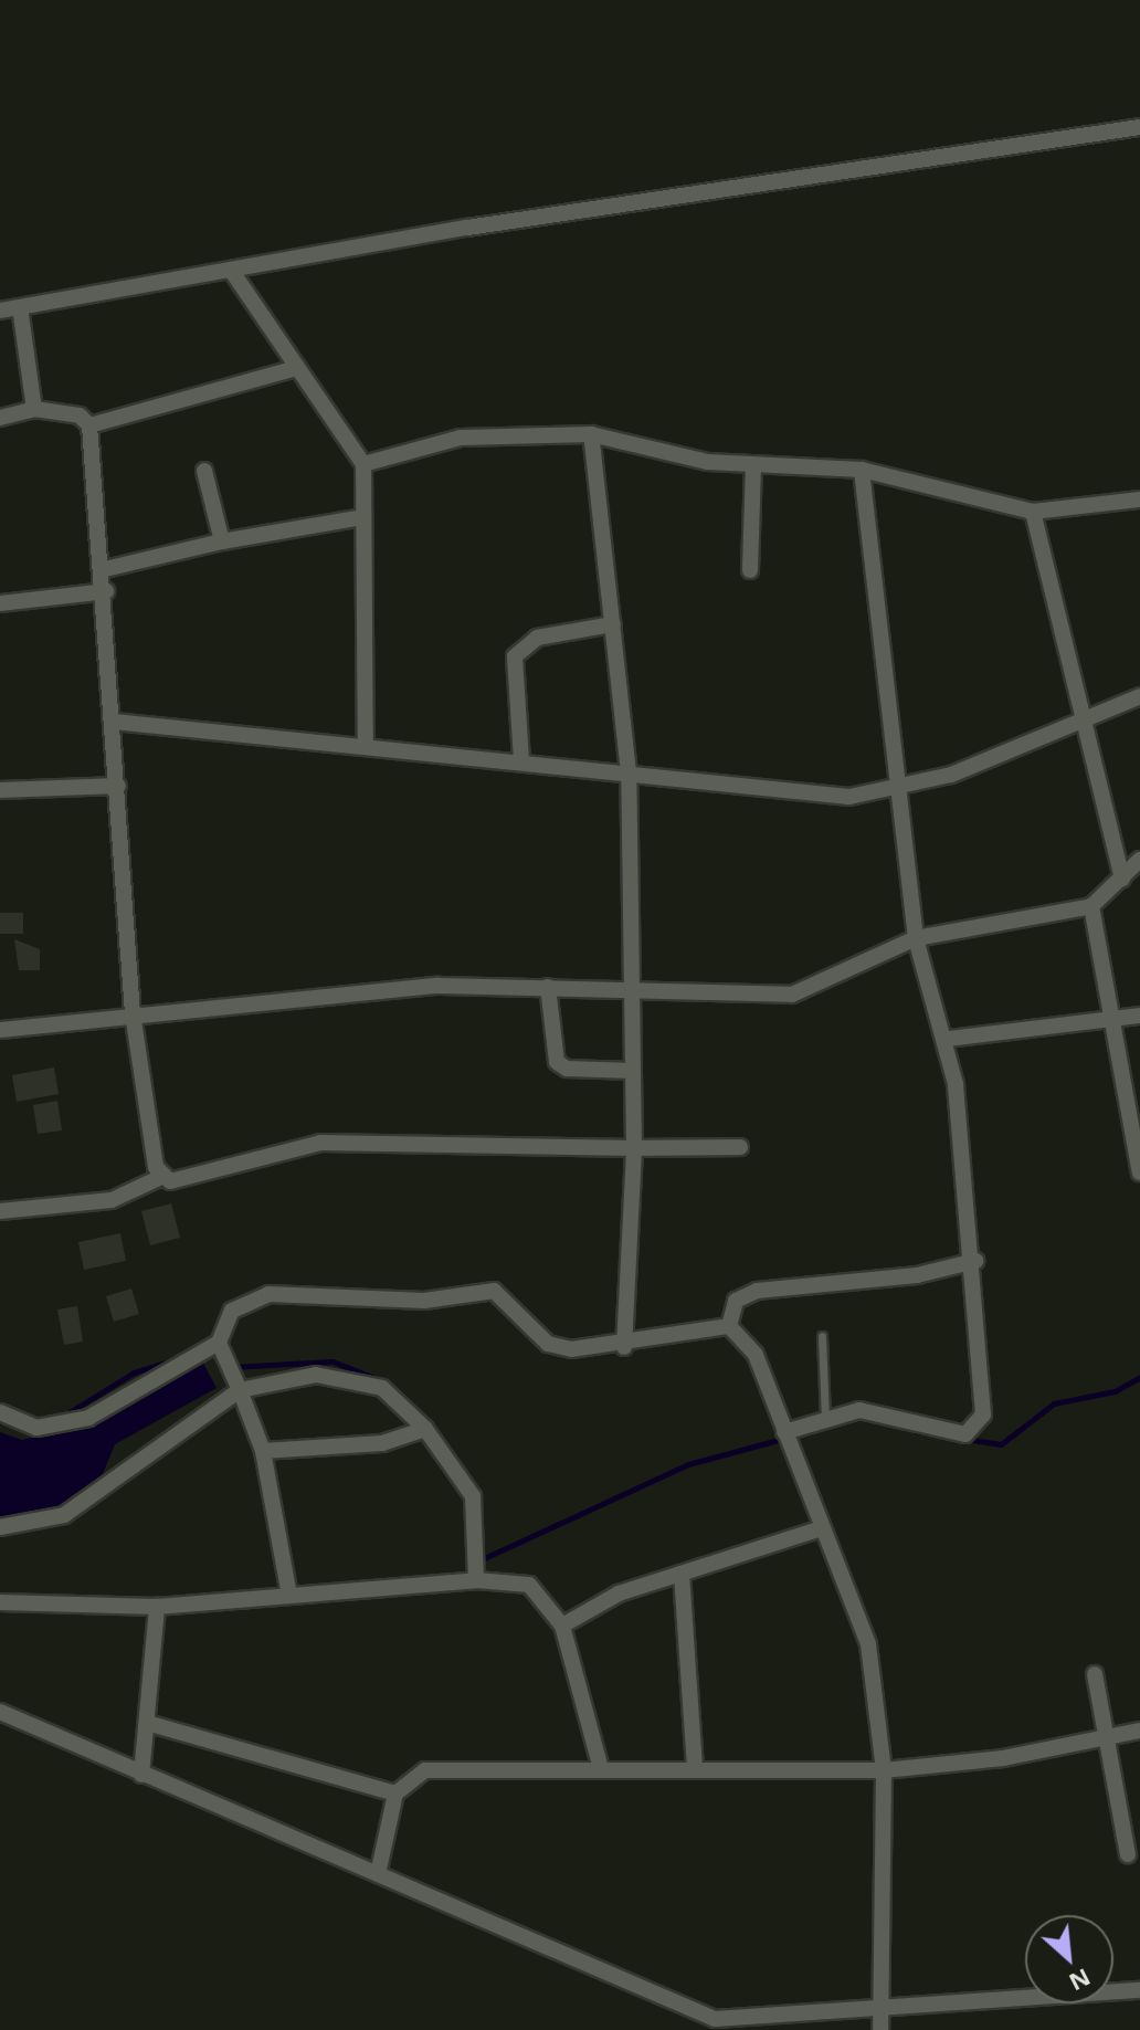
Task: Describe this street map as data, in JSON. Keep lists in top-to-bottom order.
{
  "north": "bottom right"
}
